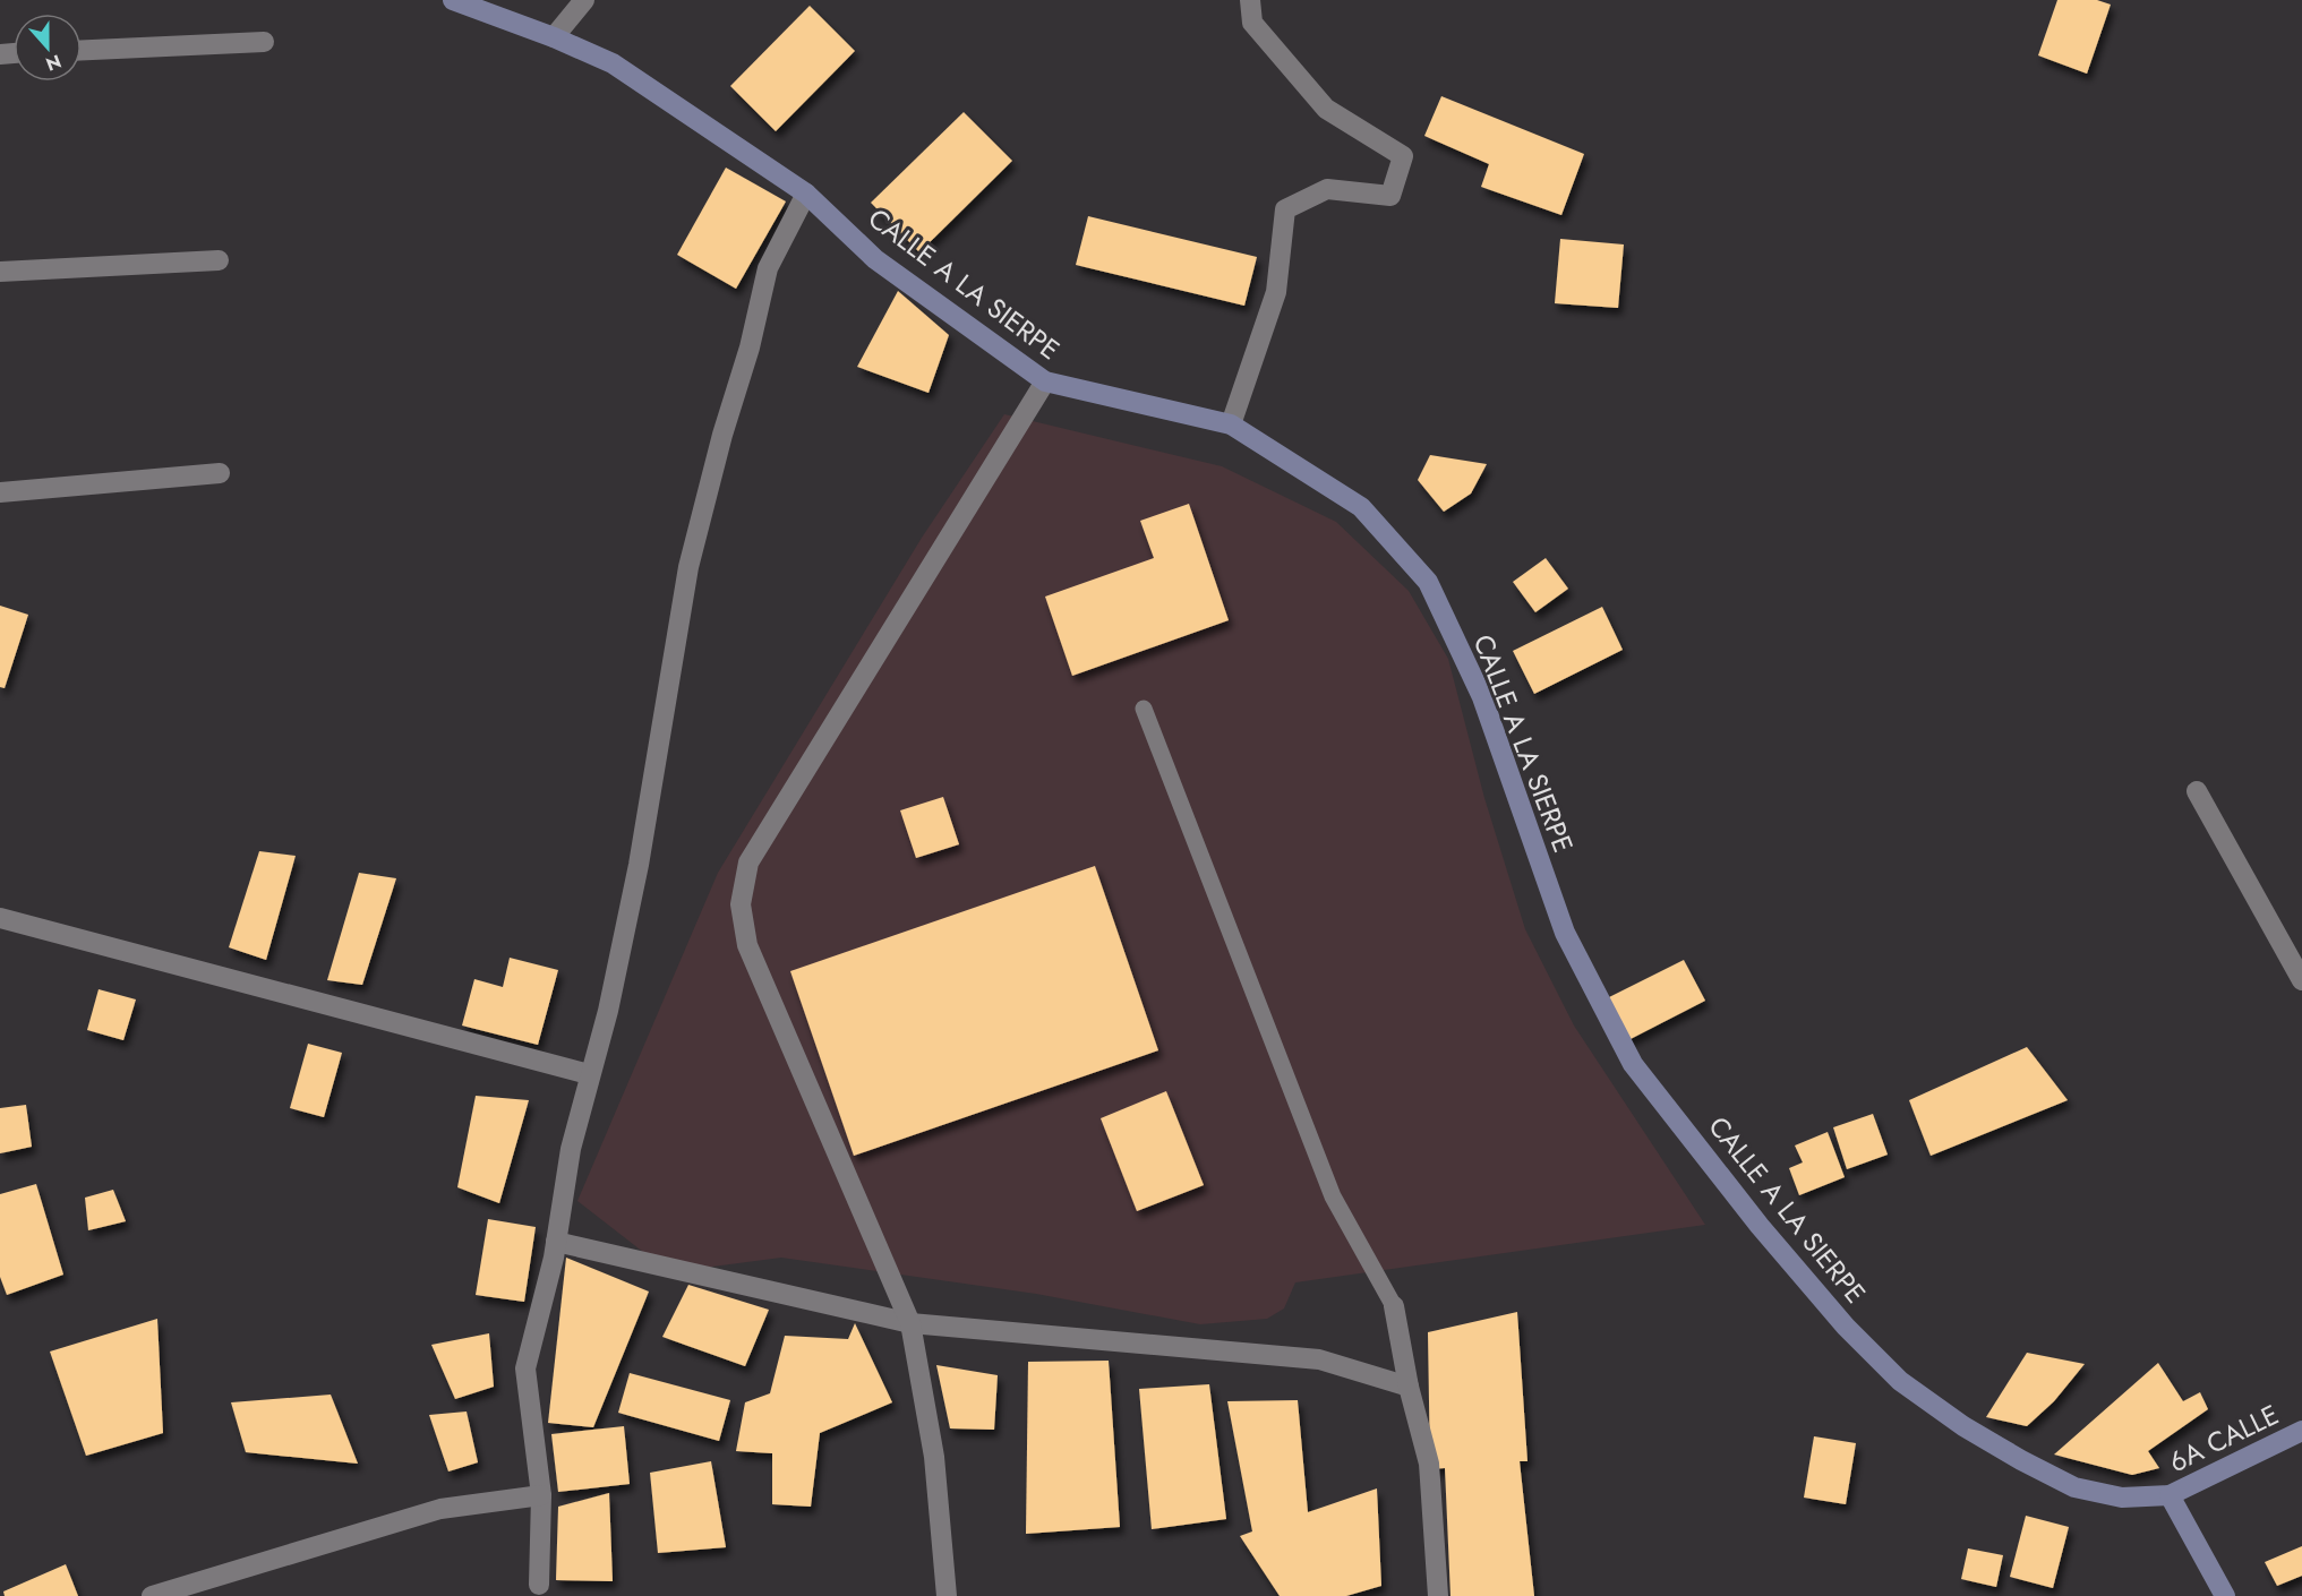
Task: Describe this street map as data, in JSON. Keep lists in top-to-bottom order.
{
  "streets": {
    "street": ["CALLE A LA SIERPE", "6A CALLE"]
  },
  "crossings": [
    ["CALLE A LA SIERPE", "6A CALLE"]
  ],
  "north": "bottom"
}
